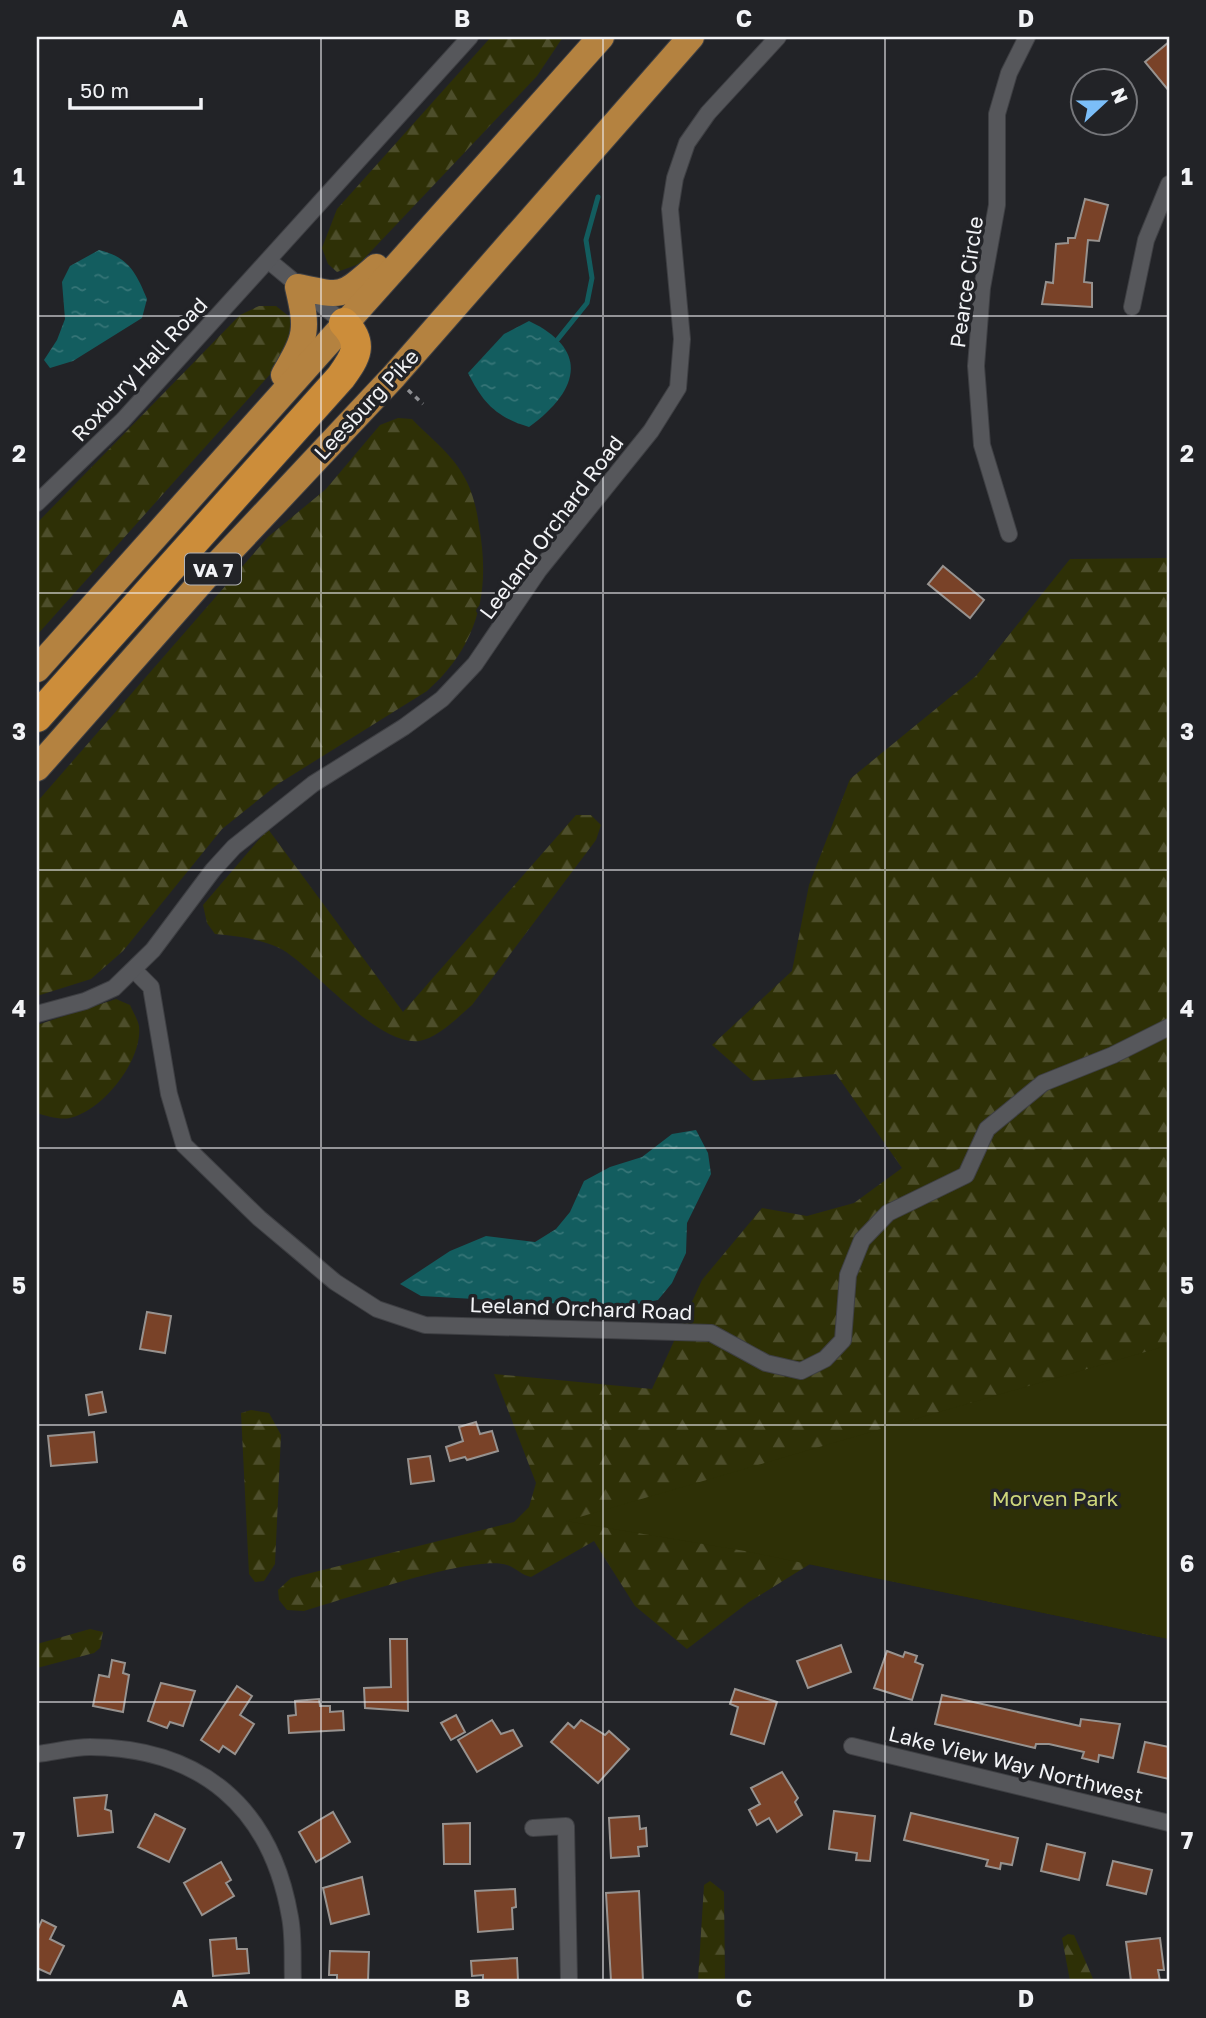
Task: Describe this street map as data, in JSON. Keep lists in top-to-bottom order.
{
  "streets": {
    "highway": ["Leesburg Pike", "VA 7"],
    "street": [
      "Pearce Circle",
      "Roxbury Hall Road",
      "Leeland Orchard Road",
      "Lake View Way Northwest"
    ]
  },
  "parks": ["Morven Park"],
  "scale_bar": "50 m",
  "north": "right",
  "grid": {
    "columns": [
      "A",
      "B",
      "C",
      "D"
    ],
    "rows": [
      "1",
      "2",
      "3",
      "4",
      "5",
      "6",
      "7"
    ]
  }
}
